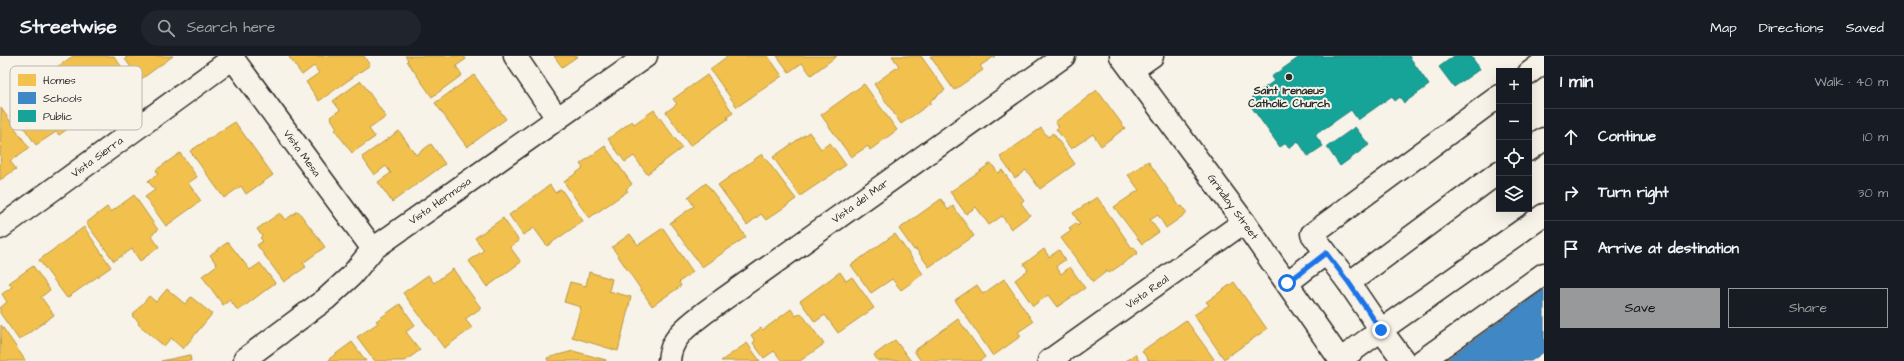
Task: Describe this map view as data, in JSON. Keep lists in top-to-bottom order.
{
  "streets": {
    "street": [
      "Vista Mesa",
      "Vista Sierra",
      "Vista Hermosa",
      "Vista del Mar",
      "Grindlay Street",
      "Vista Real"
    ]
  },
  "crossings": [
    ["Vista Mesa", "Vista Sierra"],
    ["Vista Mesa", "Vista Hermosa"],
    ["Grindlay Street", "Vista Real"]
  ],
  "places": ["Saint Irenaeus Catholic Church"],
  "legend": ["Homes", "Schools", "Public"],
  "page": {
    "header": "Streetwise",
    "search": "Search here",
    "nav": ["Map", "Directions", "Saved"],
    "heading": ["1 min", "Walk · 40 m"],
    "map_buttons": ["+", "−"],
    "list": [
      ["Continue", "10 m"],
      ["Turn right", "30 m"],
      "Arrive at destination"
    ],
    "buttons": ["Save", "Share"]
  }
}
